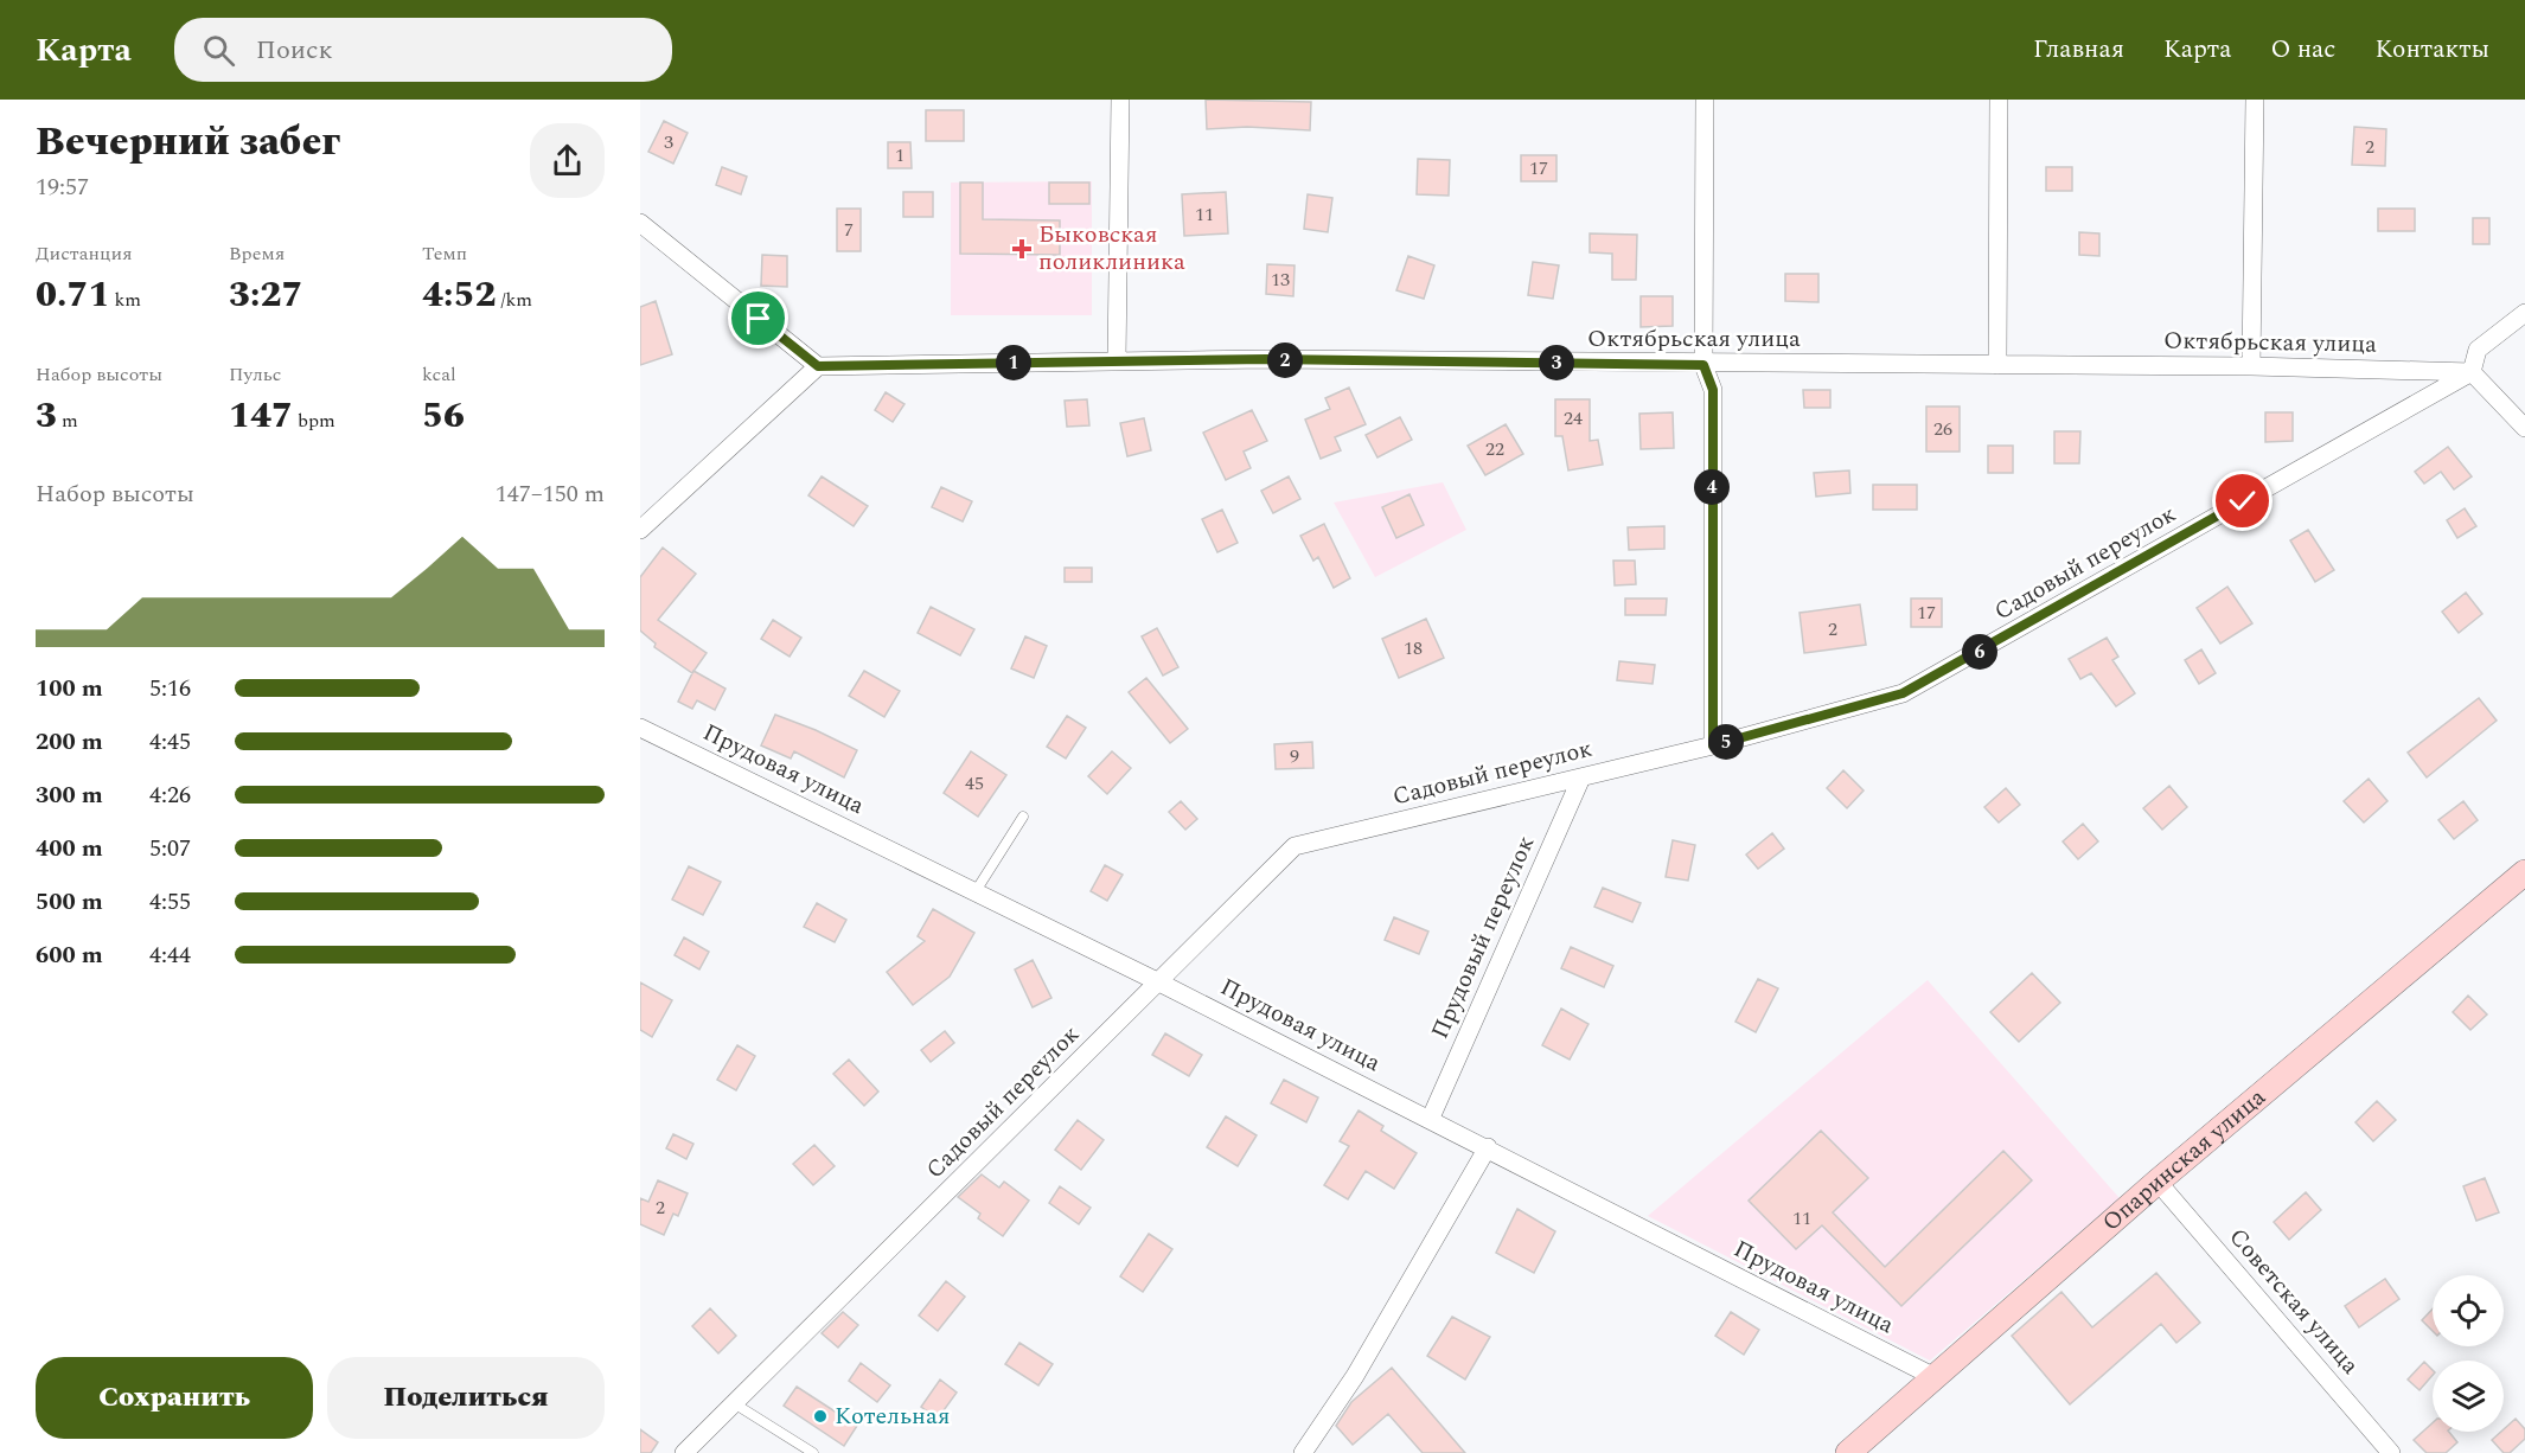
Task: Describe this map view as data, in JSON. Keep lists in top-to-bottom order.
{
  "streets": {
    "main road": ["Опаринская улица"],
    "street": [
      "Октябрьская улица",
      "Садовый переулок",
      "Прудовая улица",
      "Прудовый переулок",
      "Советская улица"
    ]
  },
  "crossings": [
    ["Октябрьская улица", "Садовый переулок"],
    ["Садовый переулок", "Прудовая улица"],
    ["Садовый переулок", "Прудовый переулок"],
    ["Прудовая улица", "Прудовый переулок"],
    ["Прудовая улица", "Опаринская улица"],
    ["Опаринская улица", "Советская улица"]
  ],
  "places": {
    "health": ["Быковская поликлиника"],
    "other": ["Котельная"]
  },
  "house_numbers": [
    "3",
    "2",
    "1",
    "17",
    "11",
    "7",
    "13",
    "24",
    "26",
    "22",
    "17",
    "2",
    "18",
    "9",
    "45",
    "2",
    "11"
  ],
  "page": {
    "header": "Карта",
    "search": "Поиск",
    "nav": [
      "Главная",
      "Карта",
      "О нас",
      "Контакты"
    ],
    "heading": ["Вечерний забег", "19:57"],
    "stats": [
      ["Дистанция", "0.71 km"],
      ["Время", "3:27"],
      ["Темп", "4:52 /km"],
      ["Набор высоты", "3 m"],
      ["Пульс", "147 bpm"],
      ["kcal", "56"]
    ],
    "pins": [
      "2",
      "1",
      "3",
      "4",
      "6",
      "5"
    ],
    "chart": ["Набор высоты", "147–150 m"],
    "list": [
      {
        "name": "100 m",
        "note": "5:16"
      },
      {
        "name": "200 m",
        "note": "4:45"
      },
      {
        "name": "300 m",
        "note": "4:26"
      },
      {
        "name": "400 m",
        "note": "5:07"
      },
      {
        "name": "500 m",
        "note": "4:55"
      },
      {
        "name": "600 m",
        "note": "4:44"
      }
    ],
    "buttons": ["Сохранить", "Поделиться"]
  }
}
